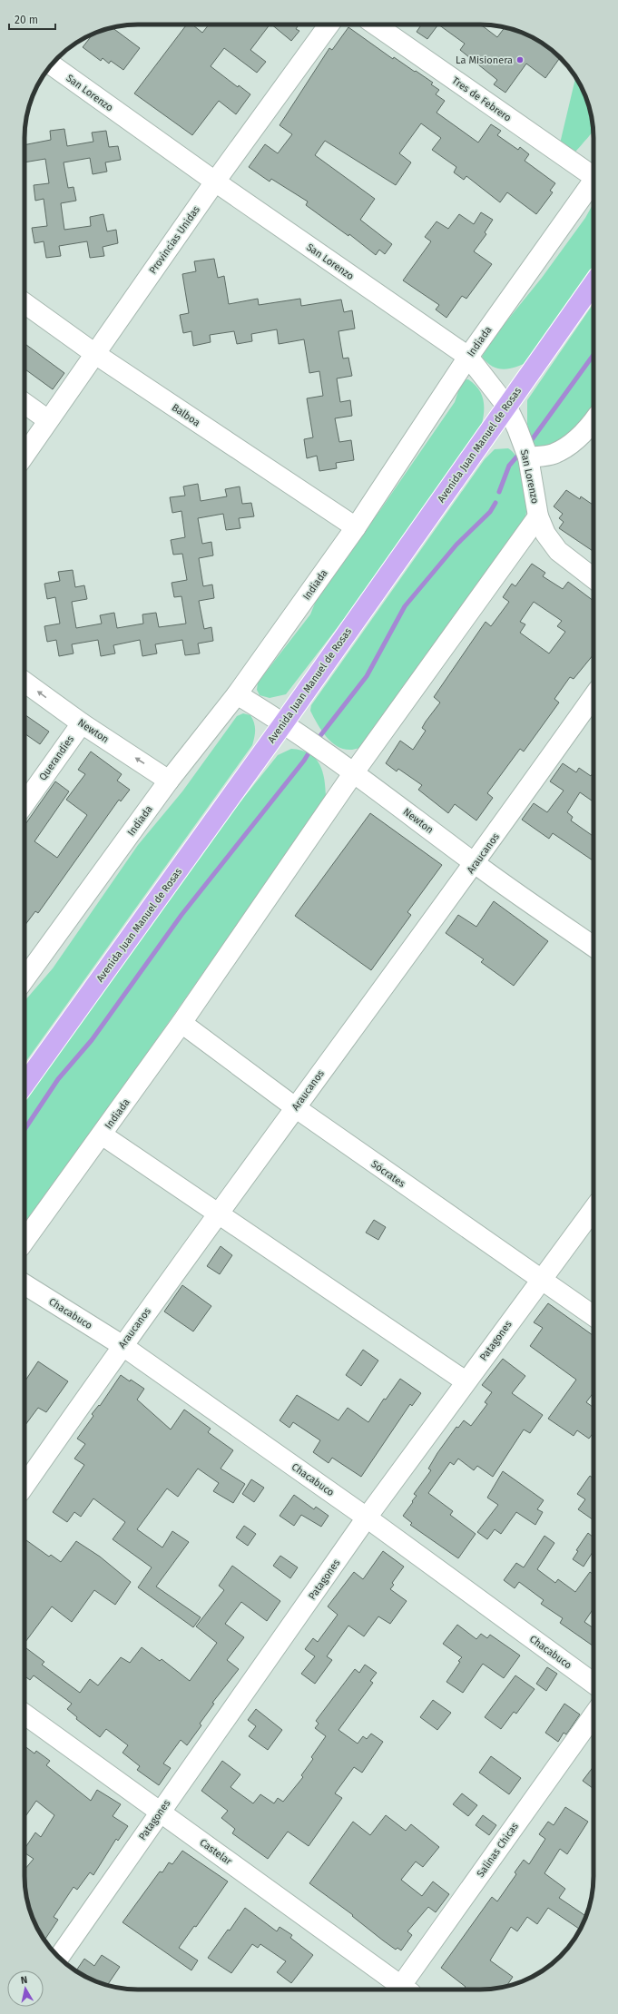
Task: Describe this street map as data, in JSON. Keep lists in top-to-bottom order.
{
  "streets": {
    "main road": ["Avenida Juan Manuel de Rosas"],
    "street": [
      "San Lorenzo",
      "Tres de Febrero",
      "Provincias Unidas",
      "Indiada",
      "Balboa",
      "Newton",
      "Querandíes",
      "Araucanos",
      "Sócrates",
      "Chacabuco",
      "Patagones",
      "Salinas Chicas",
      "Castelar"
    ]
  },
  "crossings": [
    ["San Lorenzo", "Provincias Unidas"],
    ["San Lorenzo", "Indiada"],
    ["San Lorenzo", "Avenida Juan Manuel de Rosas"],
    ["Provincias Unidas", "Balboa"],
    ["Indiada", "Balboa"],
    ["Indiada", "Newton"],
    ["Indiada", "Sócrates"],
    ["Avenida Juan Manuel de Rosas", "Newton"],
    ["Newton", "Querandíes"],
    ["Newton", "Araucanos"],
    ["Araucanos", "Sócrates"],
    ["Araucanos", "Chacabuco"],
    ["Sócrates", "Patagones"],
    ["Chacabuco", "Patagones"],
    ["Patagones", "Castelar"]
  ],
  "places": ["La Misionera"],
  "scale_bar": "20 m",
  "north": "top"
}
